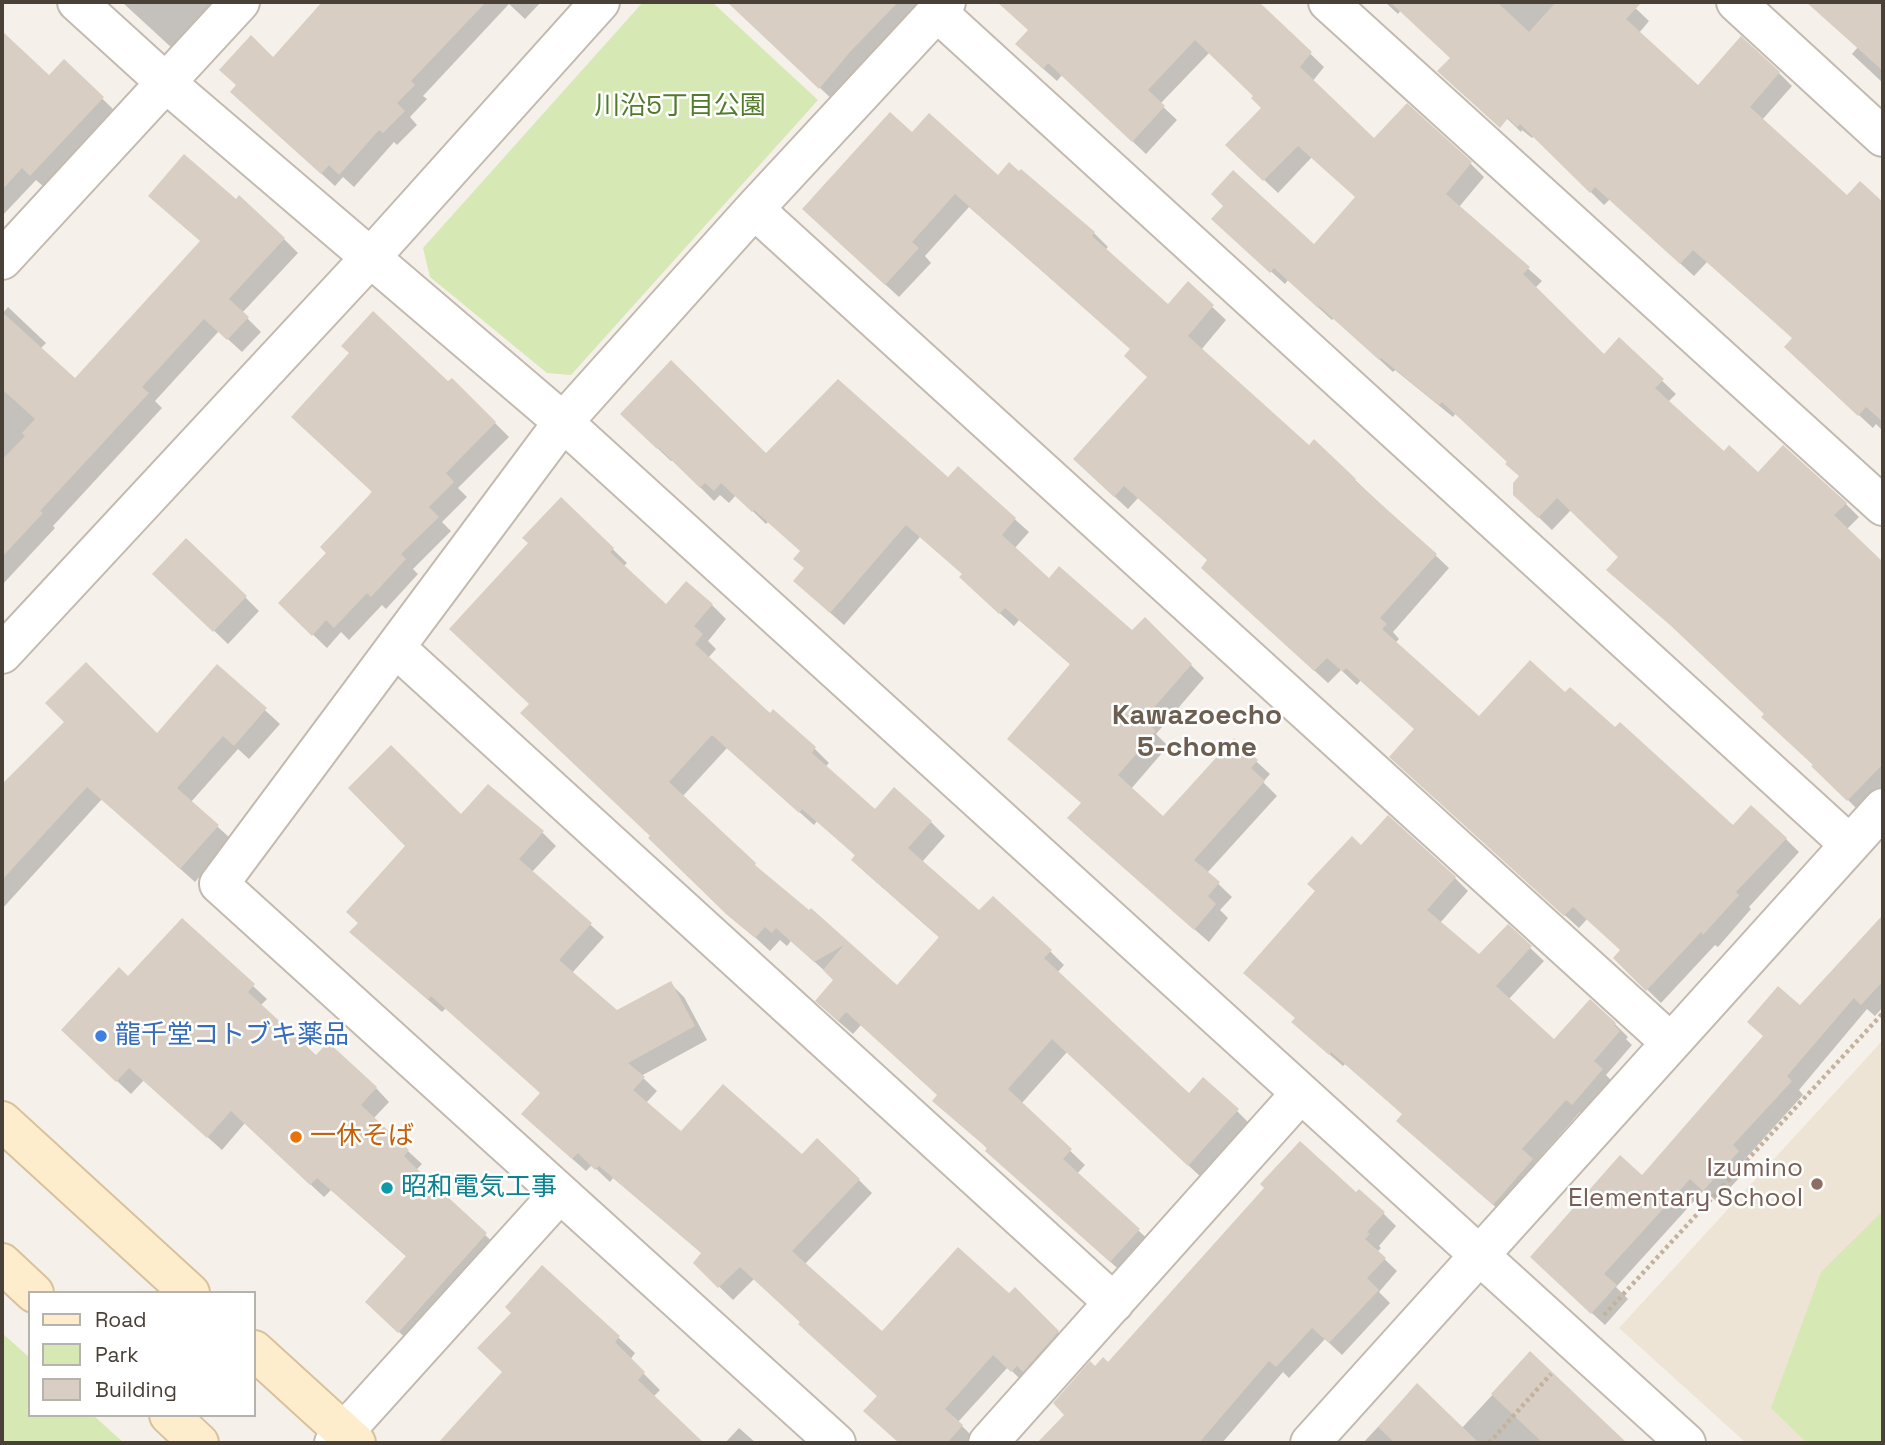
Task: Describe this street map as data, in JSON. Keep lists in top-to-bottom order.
{
  "districts": ["Kawazoecho 5-chome"],
  "parks": ["川沿5丁目公園"],
  "places": [
    "龍千堂コトブキ薬品",
    "一休そば",
    "Izumino Elementary School",
    "昭和電気工事"
  ],
  "legend": ["Road", "Park", "Building"]
}
